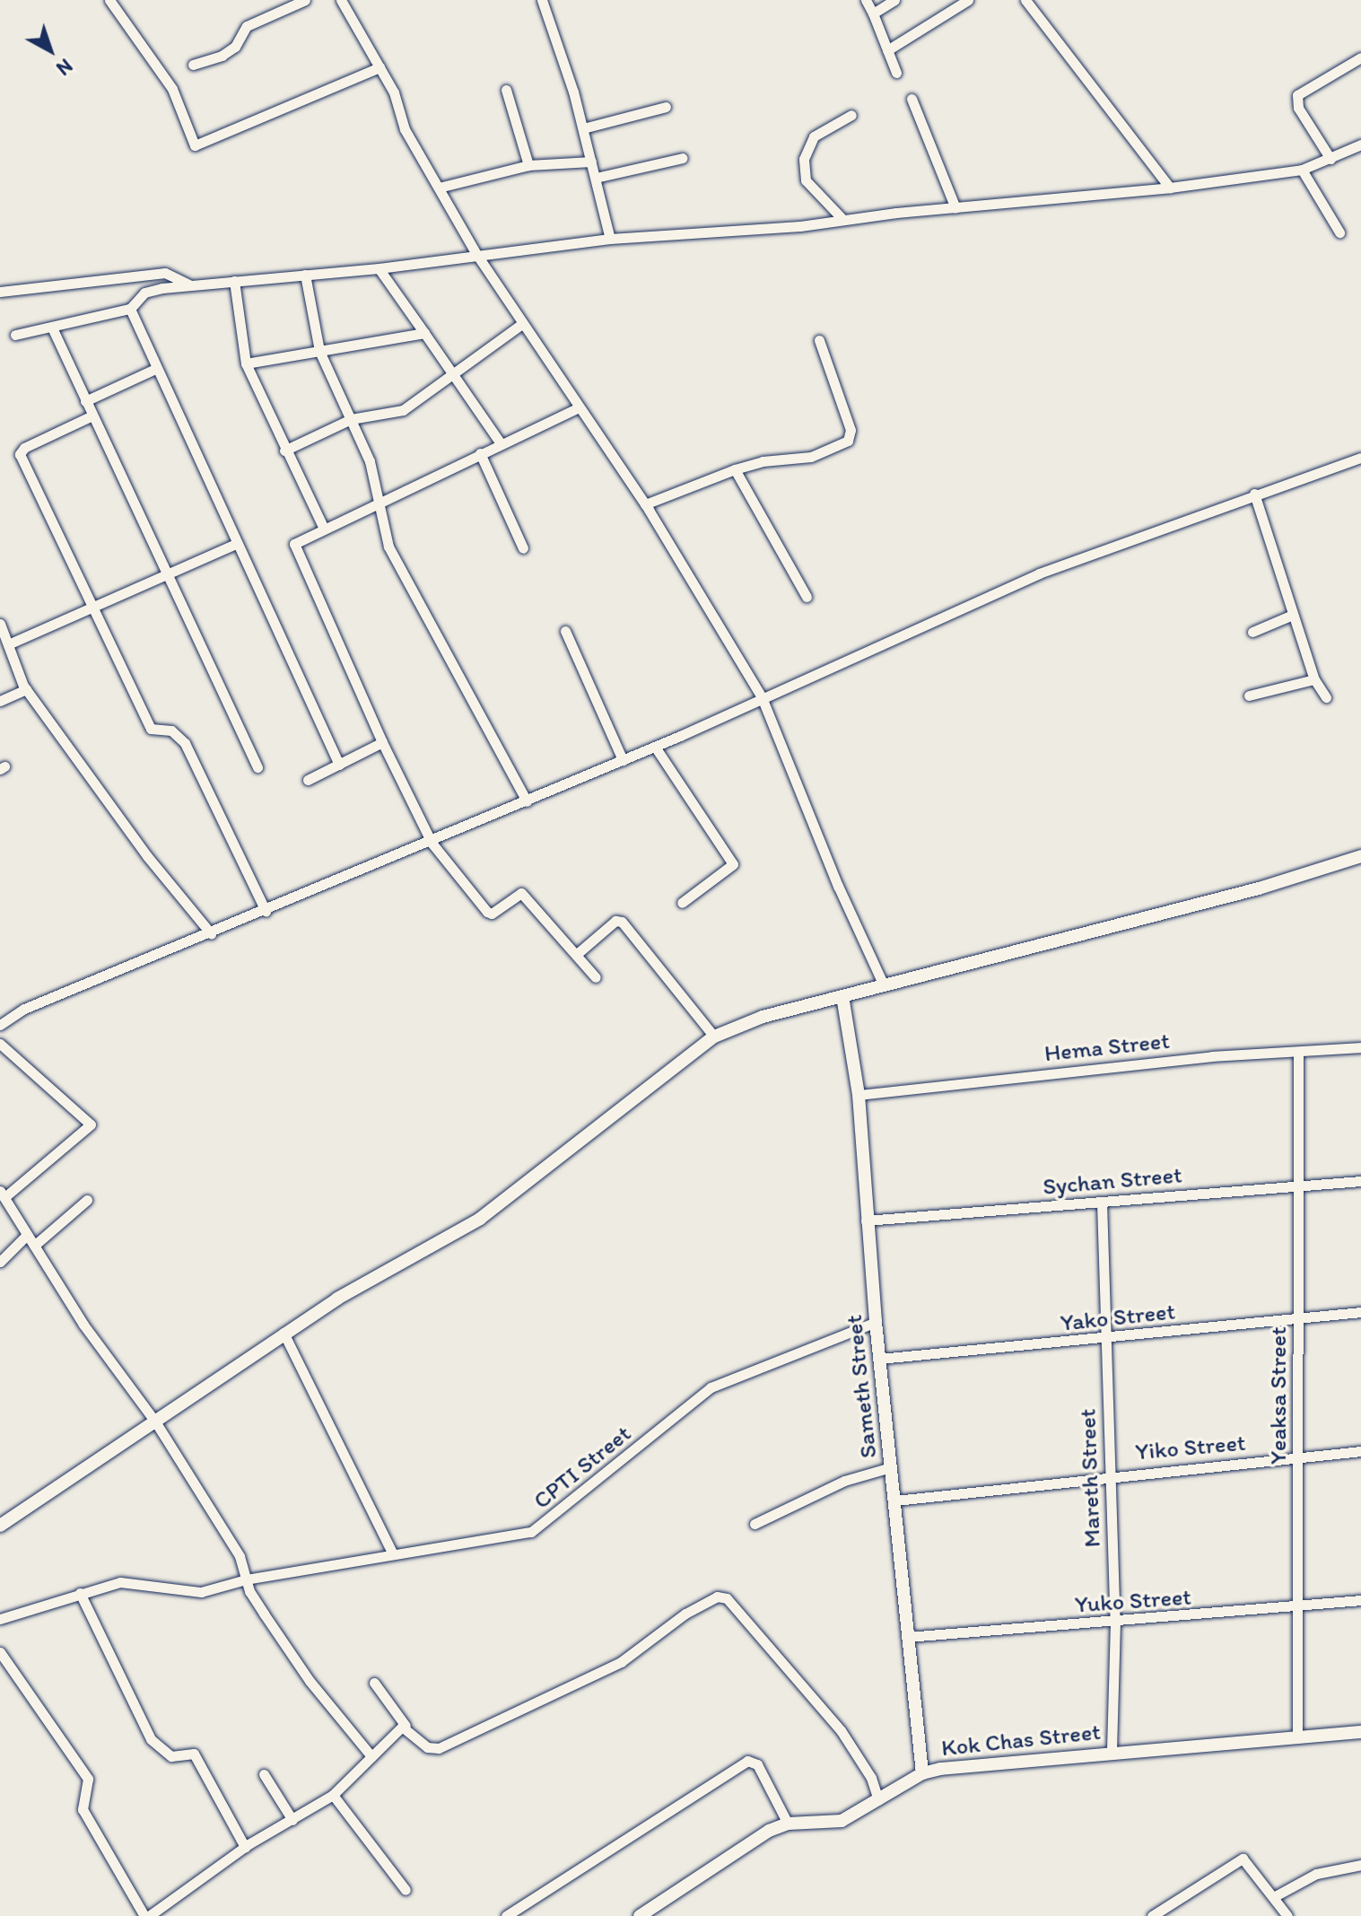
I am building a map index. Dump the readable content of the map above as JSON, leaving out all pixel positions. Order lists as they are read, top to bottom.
{
  "streets": {
    "street": [
      "Hema Street",
      "Sychan Street",
      "Yako Street",
      "Sameth Street",
      "Yeaksa Street",
      "Yiko Street",
      "CPTI Street",
      "Mareth Street",
      "Yuko Street",
      "Kok Chas Street"
    ]
  },
  "crossings": [
    ["Hema Street", "Sameth Street"],
    ["Hema Street", "Yeaksa Street"],
    ["Sychan Street", "Sameth Street"],
    ["Sychan Street", "Yeaksa Street"],
    ["Sychan Street", "Mareth Street"],
    ["Yako Street", "Sameth Street"],
    ["Yako Street", "Yeaksa Street"],
    ["Yako Street", "Mareth Street"],
    ["Sameth Street", "Yiko Street"],
    ["Sameth Street", "CPTI Street"],
    ["Sameth Street", "Yuko Street"],
    ["Sameth Street", "Kok Chas Street"],
    ["Yeaksa Street", "Yiko Street"],
    ["Yeaksa Street", "Yuko Street"],
    ["Yeaksa Street", "Kok Chas Street"],
    ["Yiko Street", "Mareth Street"],
    ["Mareth Street", "Yuko Street"],
    ["Mareth Street", "Kok Chas Street"]
  ],
  "north": "bottom right"
}
